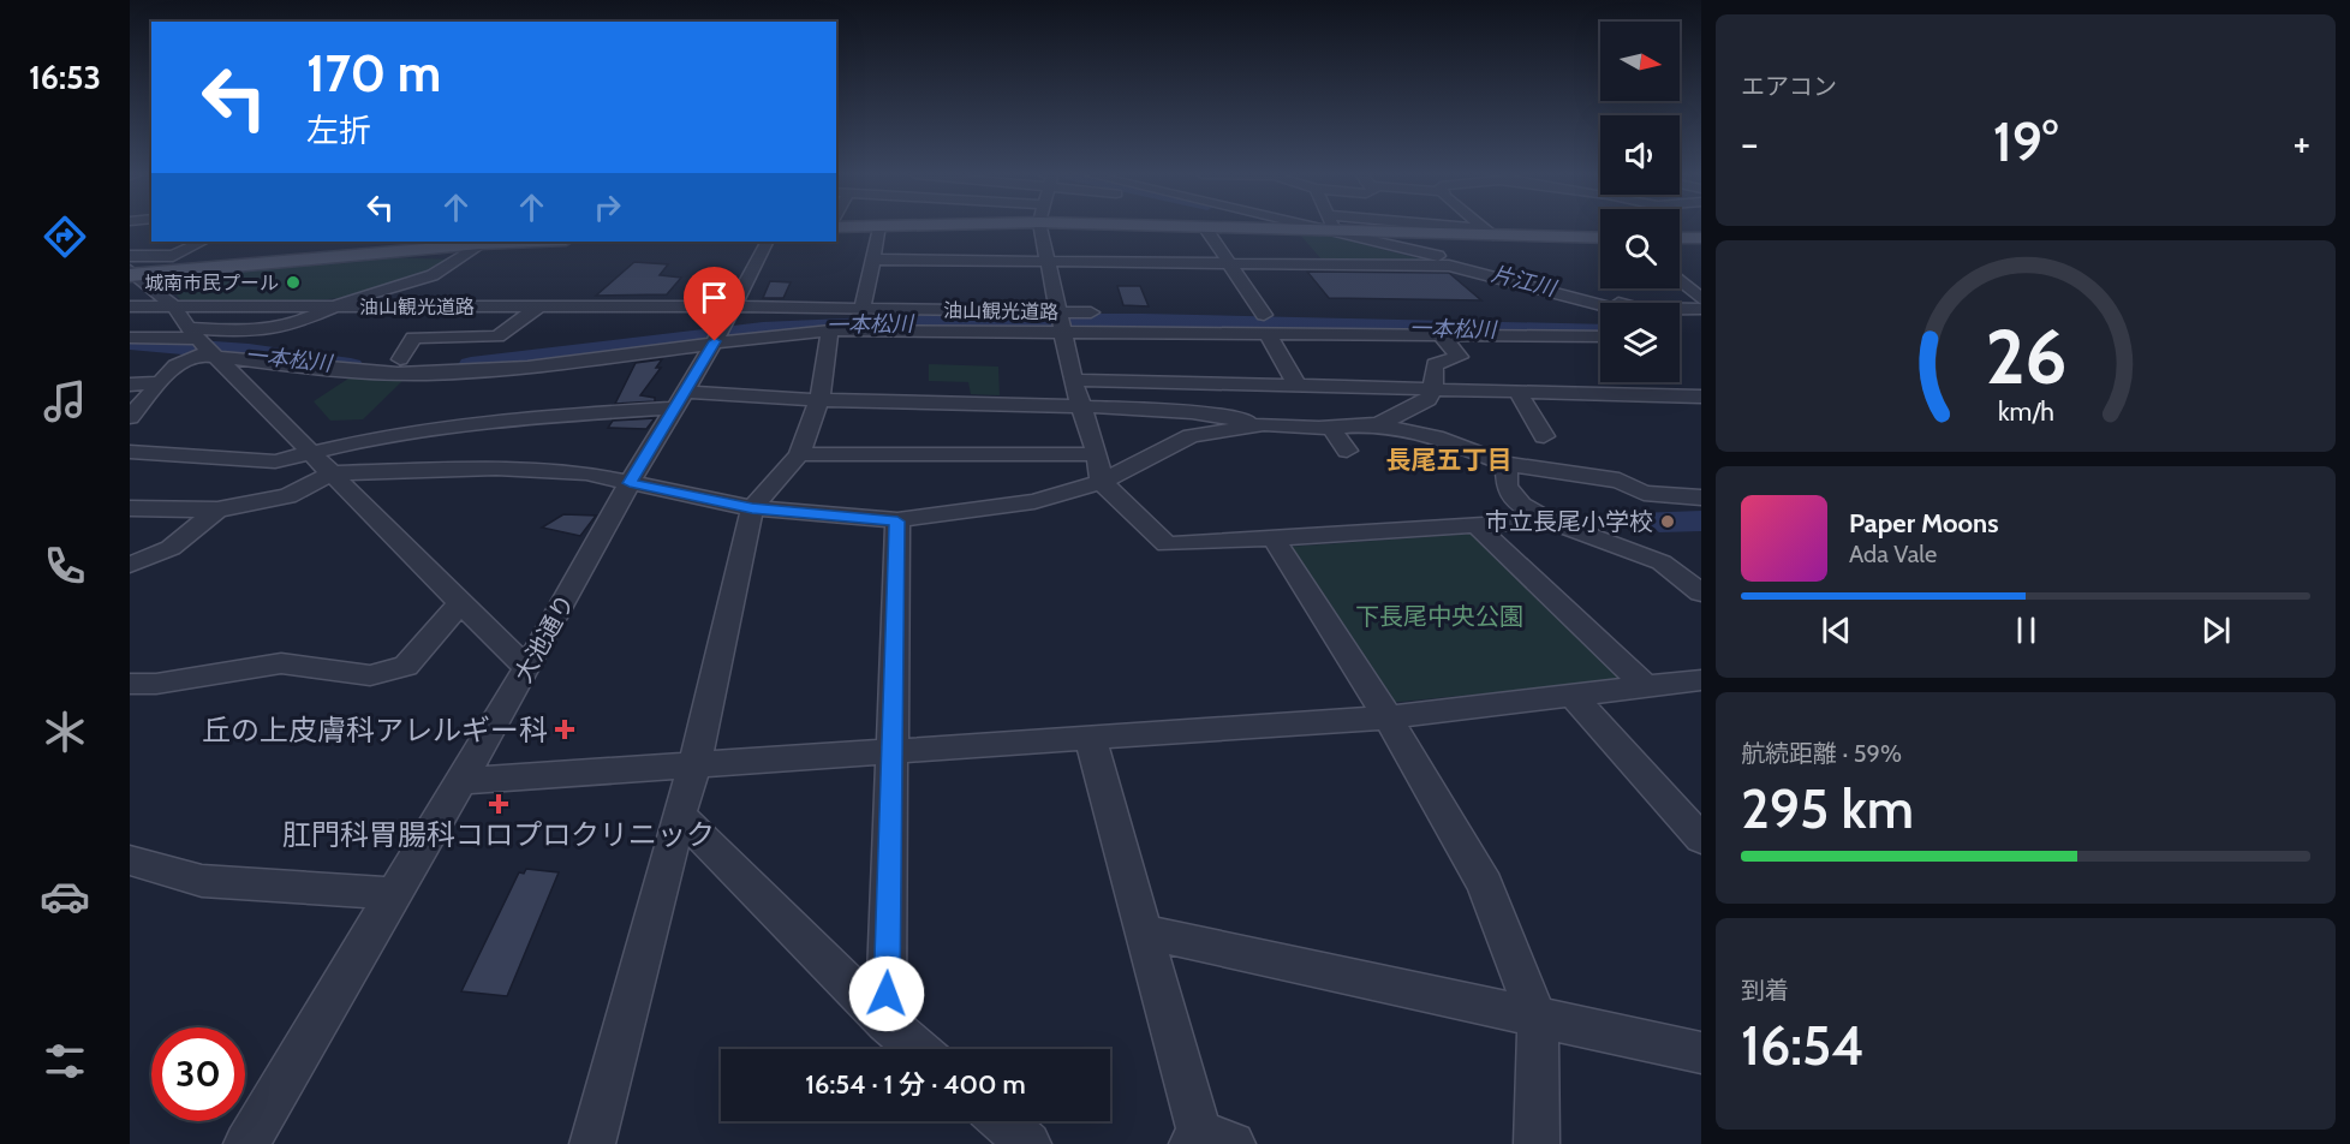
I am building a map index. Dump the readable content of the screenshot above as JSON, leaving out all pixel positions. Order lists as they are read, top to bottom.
{
  "streets": {
    "street": ["油山観光道路", "大池通り"]
  },
  "crossings": [
    ["油山観光道路", "大池通り"]
  ],
  "districts": ["長尾五丁目"],
  "water": ["片江川", "一本松川"],
  "parks": ["下長尾中央公園"],
  "places": {
    "other": ["城南市民プール", "市立長尾小学校"],
    "health": ["丘の上皮膚科アレルギー科", "肛門科胃腸科コロプロクリニック"]
  },
  "north": "right",
  "page": {
    "tabs": "16:53",
    "tile": [
      "エアコン",
      ["航続距離 · 59%", "295 km"],
      ["到着", "16:54"]
    ],
    "turn": ["170 m", "左折"],
    "heat": ["−", "19°", "+"],
    "song": ["Paper Moons", "Ada Vale"],
    "limit": "30",
    "trip": "16:54 · 1 分 · 400 m",
    "gauge": ["26", "km/h"]
  }
}
